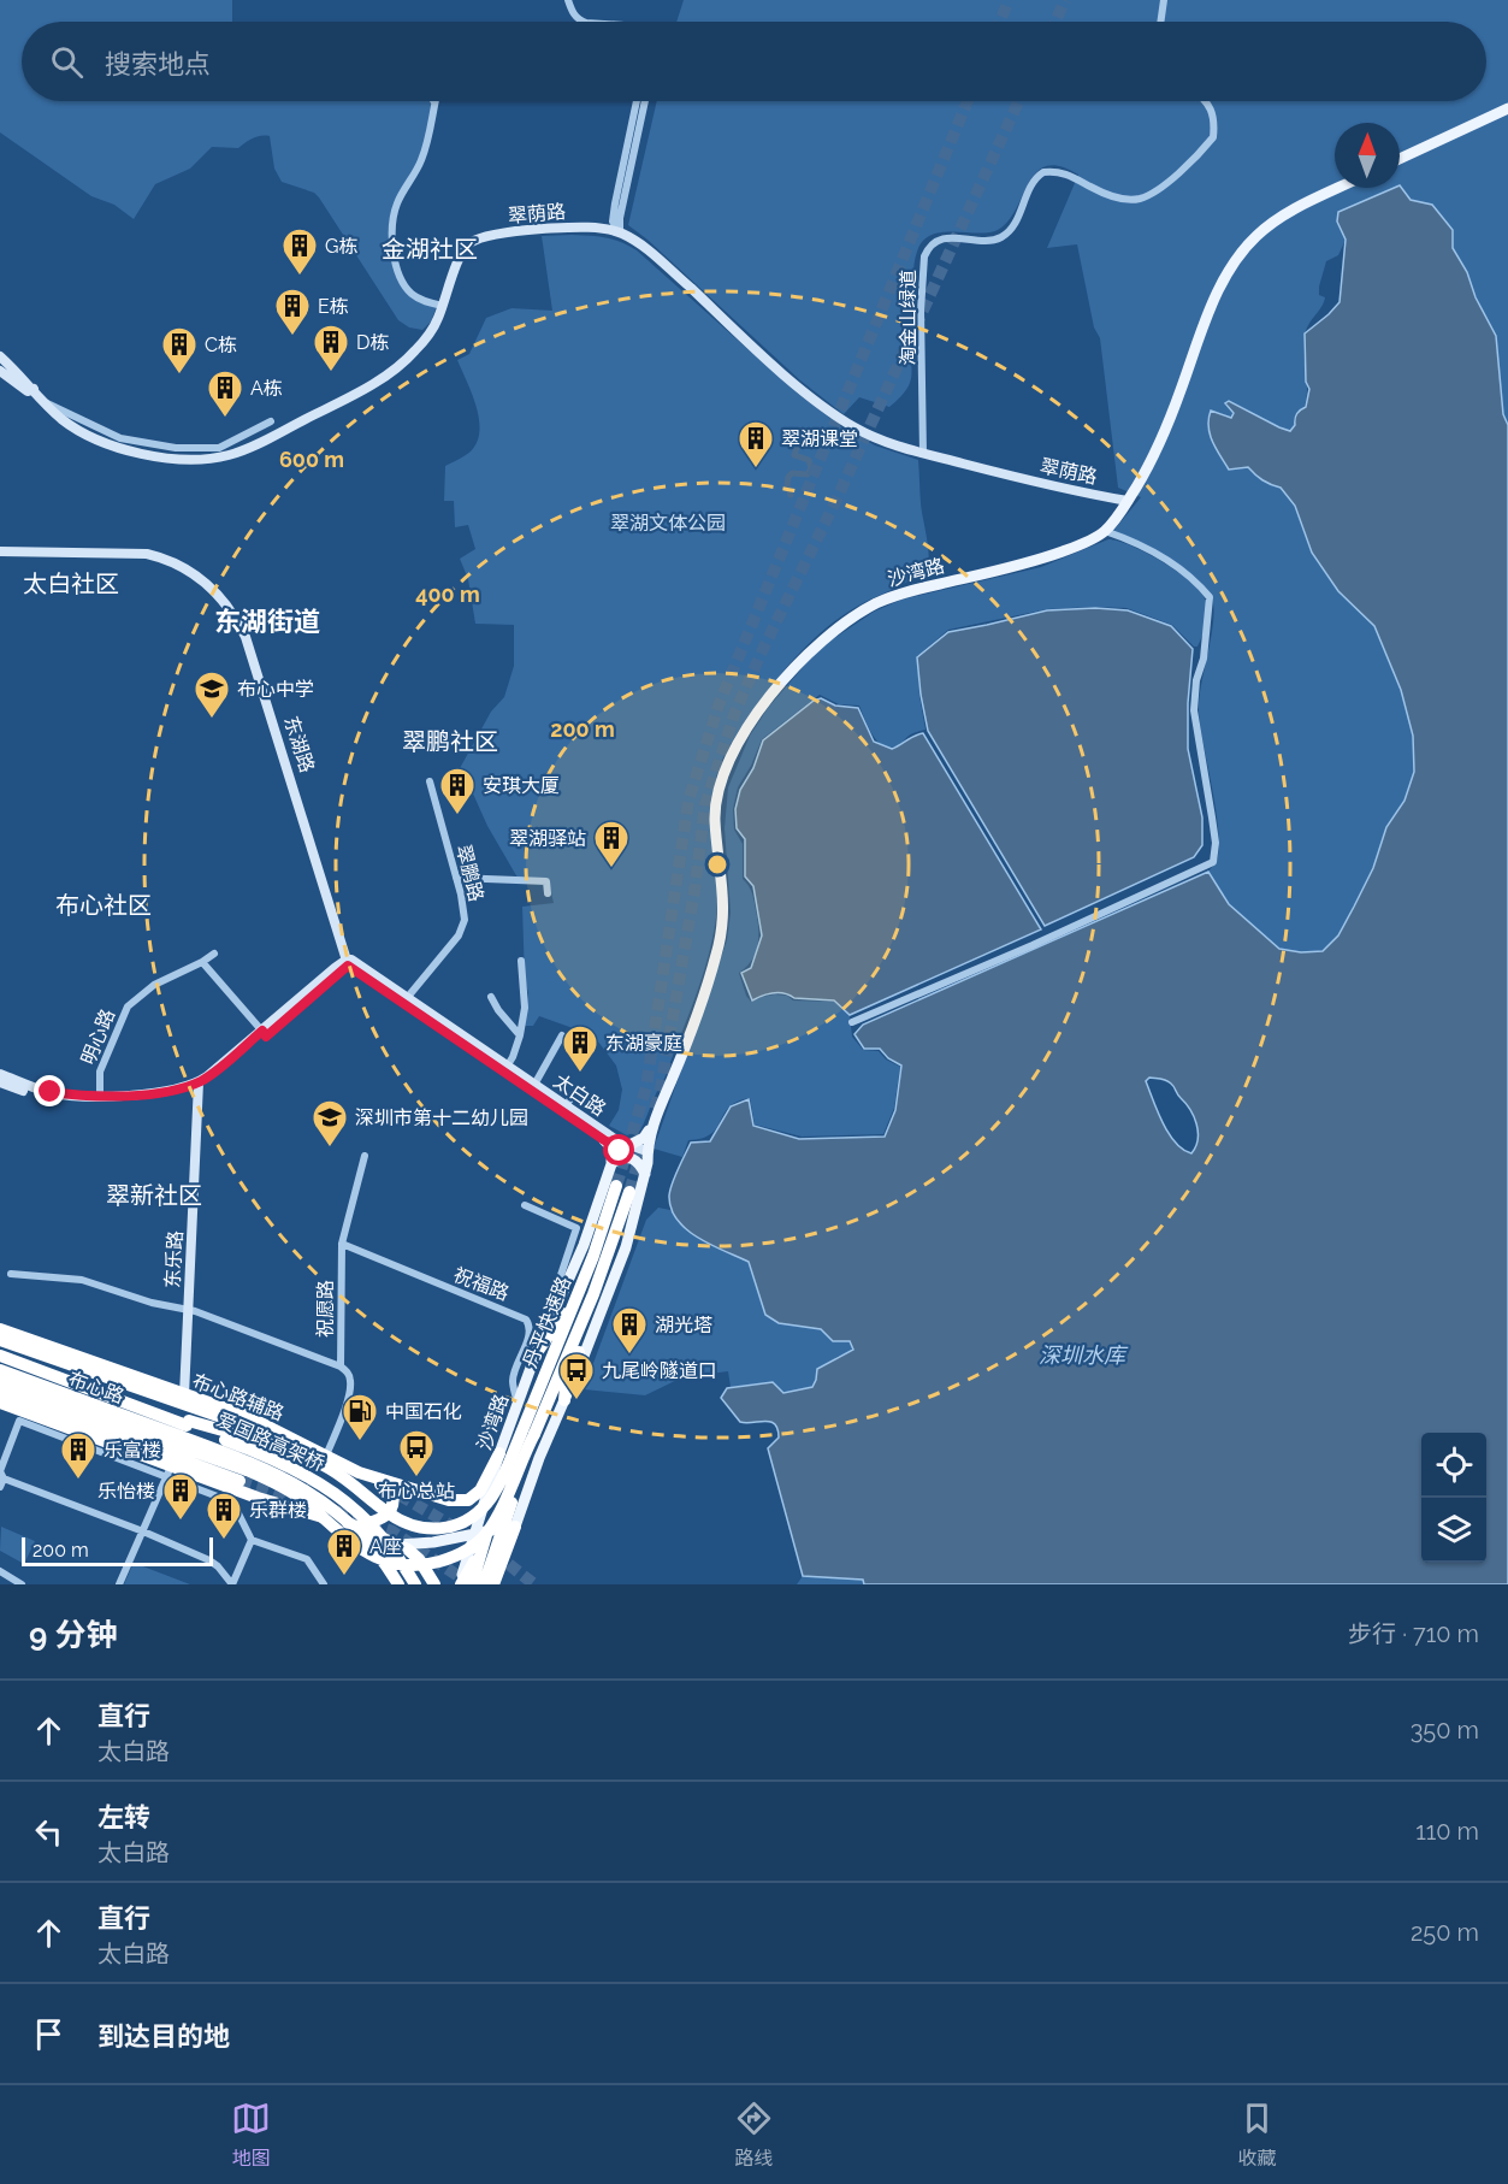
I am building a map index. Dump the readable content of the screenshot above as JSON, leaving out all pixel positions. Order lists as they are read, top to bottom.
{
  "streets": {
    "highway": [
      "丹平快速路",
      "布心路",
      "布心路辅路",
      "爱国路高架桥"
    ],
    "main road": ["沙湾路"],
    "street": [
      "翠荫路",
      "淘金山绿道",
      "东湖路",
      "翠鹏路",
      "明心路",
      "太白路",
      "东乐路",
      "祝福路",
      "祝愿路"
    ]
  },
  "crossings": [
    ["翠荫路", "淘金山绿道"],
    ["翠荫路", "沙湾路"],
    ["沙湾路", "太白路"],
    ["沙湾路", "祝福路"],
    ["沙湾路", "布心路辅路"],
    ["东湖路", "太白路"],
    ["翠鹏路", "太白路"],
    ["东乐路", "布心路辅路"],
    ["祝福路", "祝愿路"],
    ["祝愿路", "布心路辅路"],
    ["布心路", "爱国路高架桥"]
  ],
  "districts": [
    "金湖社区",
    "太白社区",
    "东湖街道",
    "翠鹏社区",
    "布心社区",
    "翠新社区"
  ],
  "water": ["深圳水库"],
  "parks": ["翠湖文体公园"],
  "places": {
    "building": [
      "G栋",
      "E栋",
      "D栋",
      "C栋",
      "A栋",
      "翠湖课堂",
      "安琪大厦",
      "翠湖驿站",
      "东湖豪庭",
      "湖光塔",
      "乐富楼",
      "乐怡楼",
      "乐群楼",
      "A座"
    ],
    "school or university": ["布心中学", "深圳市第十二幼儿园"],
    "bus stop": ["九尾岭隧道口", "布心总站"],
    "fuel station": ["中国石化"]
  },
  "scale_bar": "200 m",
  "north": "top",
  "page": {
    "search": "搜索地点",
    "scale": "200 m",
    "heading": ["9 分钟", "步行 · 710 m"],
    "list": [
      ["直行", "太白路", "350 m"],
      ["左转", "太白路", "110 m"],
      ["直行", "太白路", "250 m"],
      "到达目的地"
    ],
    "nav": ["地图", "路线", "收藏"]
  },
  "rings": ["600 m", "400 m", "200 m"]
}
